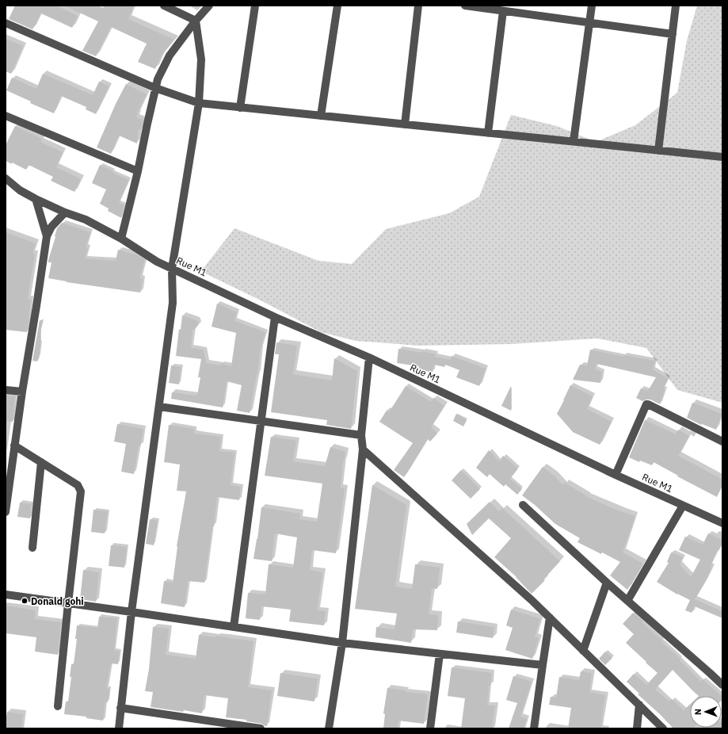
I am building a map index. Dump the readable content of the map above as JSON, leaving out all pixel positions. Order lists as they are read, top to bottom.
{
  "streets": {
    "street": ["Rue M1"]
  },
  "places": ["Donald gohi"],
  "north": "left"
}
